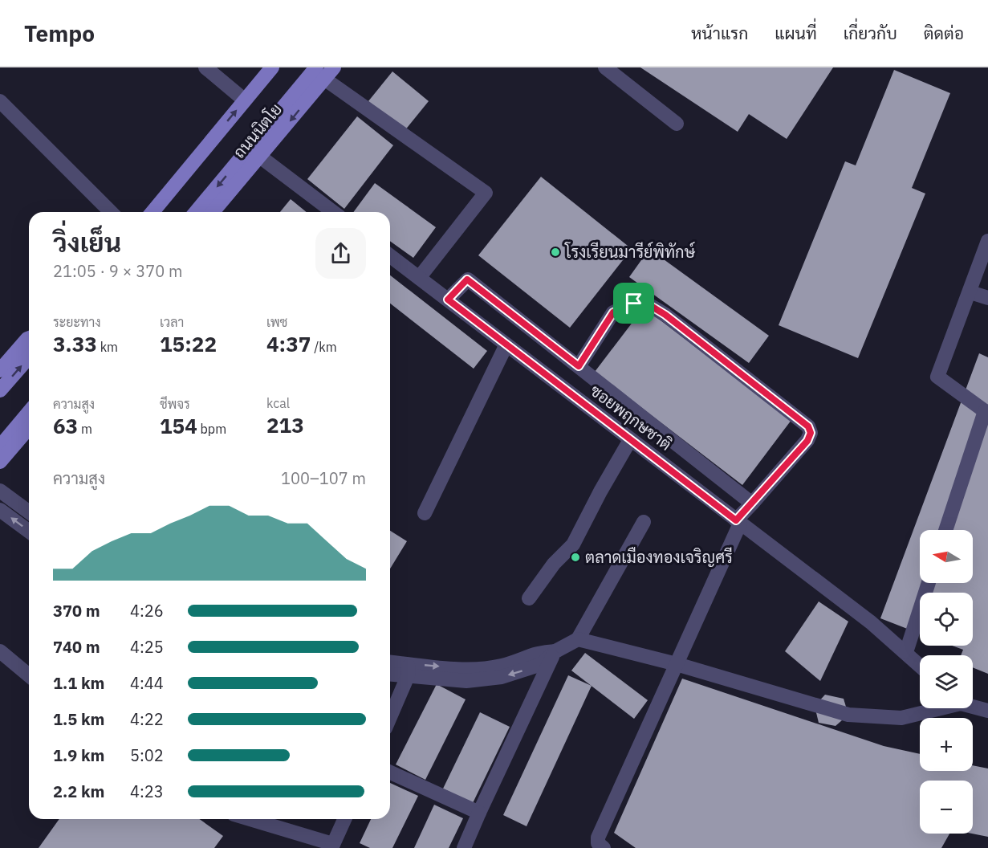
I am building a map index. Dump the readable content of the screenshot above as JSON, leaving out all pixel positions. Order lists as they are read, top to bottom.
{
  "streets": {
    "main road": ["ถนนนิตโย"],
    "street": ["ซอยพฤกษชาติ"]
  },
  "places": ["โรงเรียนมารีย์พิทักษ์", "ตลาดเมืองทองเจริญศรี"],
  "north": "left",
  "page": {
    "header": "Tempo",
    "nav": [
      "หน้าแรก",
      "แผนที่",
      "เกี่ยวกับ",
      "ติดต่อ"
    ],
    "heading": ["วิ่งเย็น", "21:05 · 9 × 370 m"],
    "stats": [
      ["ระยะทาง", "3.33 km"],
      ["เวลา", "15:22"],
      ["เพซ", "4:37 /km"],
      ["ความสูง", "63 m"],
      ["ชีพจร", "154 bpm"],
      ["kcal", "213"]
    ],
    "chart": ["ความสูง", "100–107 m"],
    "map_buttons": ["+", "−"],
    "list": [
      {
        "name": "370 m",
        "note": "4:26"
      },
      {
        "name": "740 m",
        "note": "4:25"
      },
      {
        "name": "1.1 km",
        "note": "4:44"
      },
      {
        "name": "1.5 km",
        "note": "4:22"
      },
      {
        "name": "1.9 km",
        "note": "5:02"
      },
      {
        "name": "2.2 km",
        "note": "4:23"
      }
    ]
  }
}
